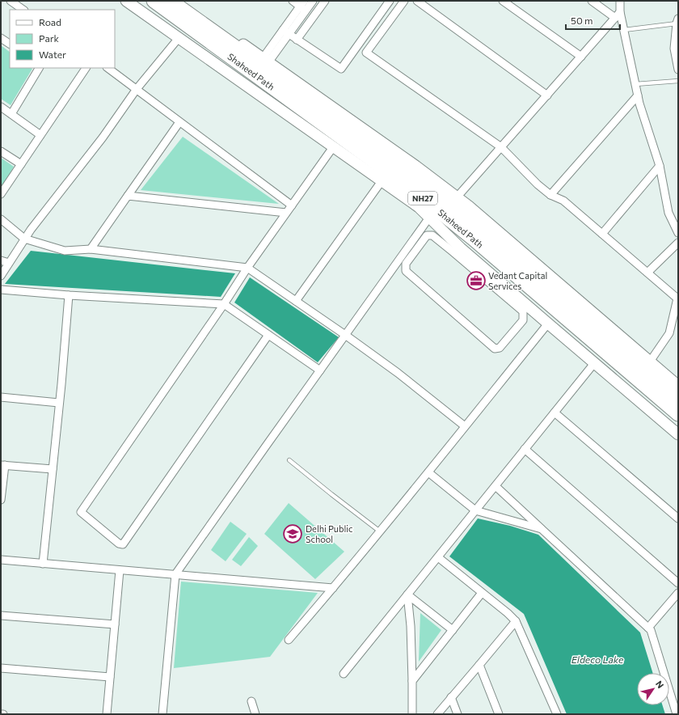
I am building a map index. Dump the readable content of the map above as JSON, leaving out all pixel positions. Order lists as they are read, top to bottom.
{
  "streets": {
    "highway": ["Shaheed Path", "NH27"]
  },
  "water": ["Eldeco Lake"],
  "places": {
    "office": ["Vedant Capital Services"],
    "school or university": ["Delhi Public School"]
  },
  "legend": ["Road", "Park", "Water"],
  "scale_bar": "50 m",
  "north": "top right"
}
